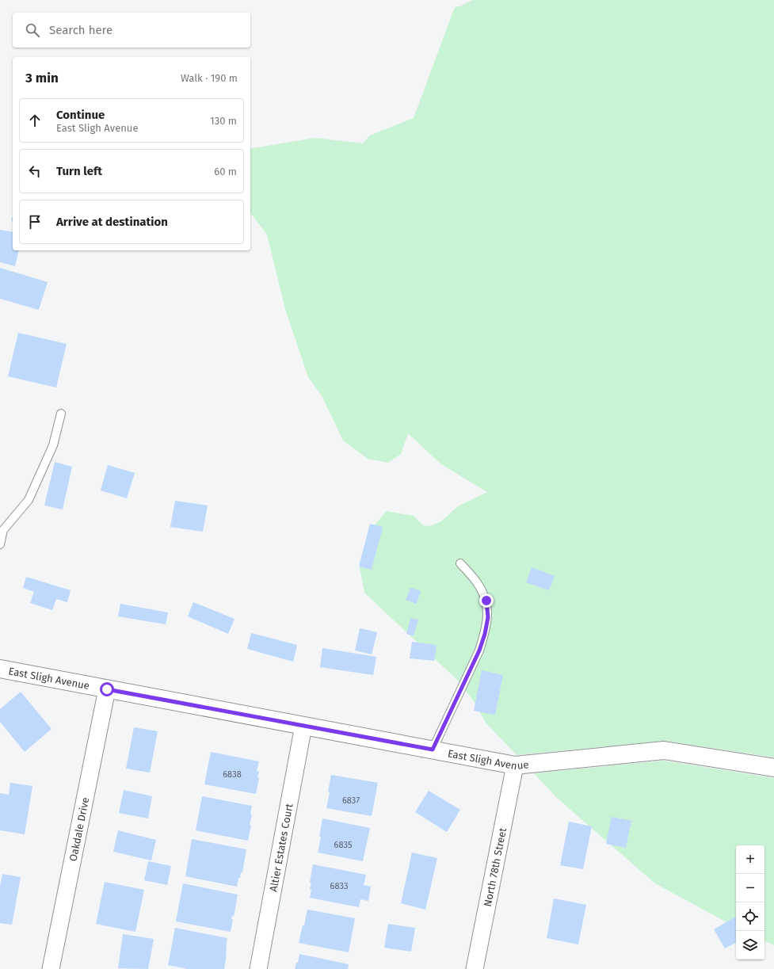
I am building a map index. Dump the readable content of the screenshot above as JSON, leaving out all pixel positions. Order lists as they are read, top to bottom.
{
  "streets": {
    "street": [
      "East Sligh Avenue",
      "Oakdale Drive",
      "Altier Estates Court",
      "North 78th Street"
    ]
  },
  "crossings": [
    ["East Sligh Avenue", "Oakdale Drive"],
    ["East Sligh Avenue", "Altier Estates Court"],
    ["East Sligh Avenue", "North 78th Street"]
  ],
  "house_numbers": [
    "6838",
    "6837",
    "6835",
    "6833"
  ],
  "page": {
    "search": "Search here",
    "heading": ["3 min", "Walk · 190 m"],
    "list": [
      ["Continue", "East Sligh Avenue", "130 m"],
      ["Turn left", "60 m"],
      "Arrive at destination"
    ],
    "map_buttons": ["+", "−"]
  }
}
